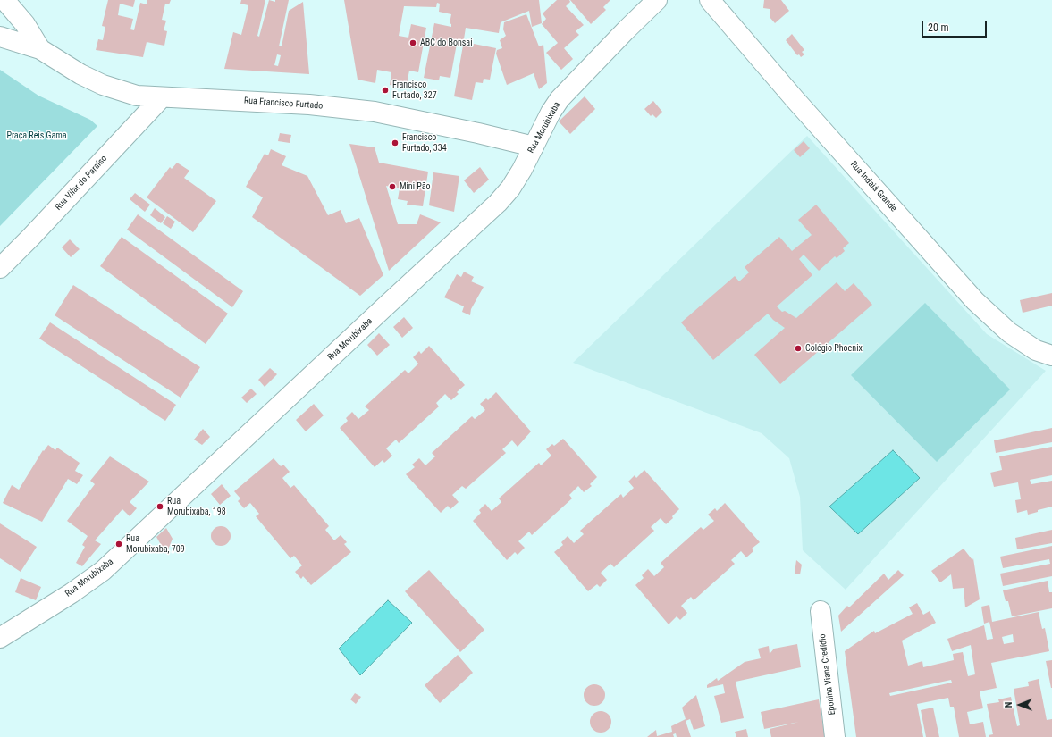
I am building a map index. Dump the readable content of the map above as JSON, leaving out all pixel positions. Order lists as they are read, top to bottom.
{
  "streets": {
    "street": [
      "Rua Francisco Furtado",
      "Rua Morubixaba",
      "Rua Vilar do Paraíso",
      "Rua Indaiá Grande",
      "Eponina Viana Credídio"
    ]
  },
  "crossings": [
    ["Rua Francisco Furtado", "Rua Morubixaba"],
    ["Rua Francisco Furtado", "Rua Vilar do Paraíso"]
  ],
  "parks": ["Praça Reis Gama"],
  "places": [
    "ABC do Bonsai",
    "Francisco Furtado, 327",
    "Francisco Furtado, 334",
    "Mini Pão",
    "Colégio Phoenix",
    "Rua Morubixaba, 198",
    "Rua Morubixaba, 709"
  ],
  "scale_bar": "20 m",
  "north": "left"
}
